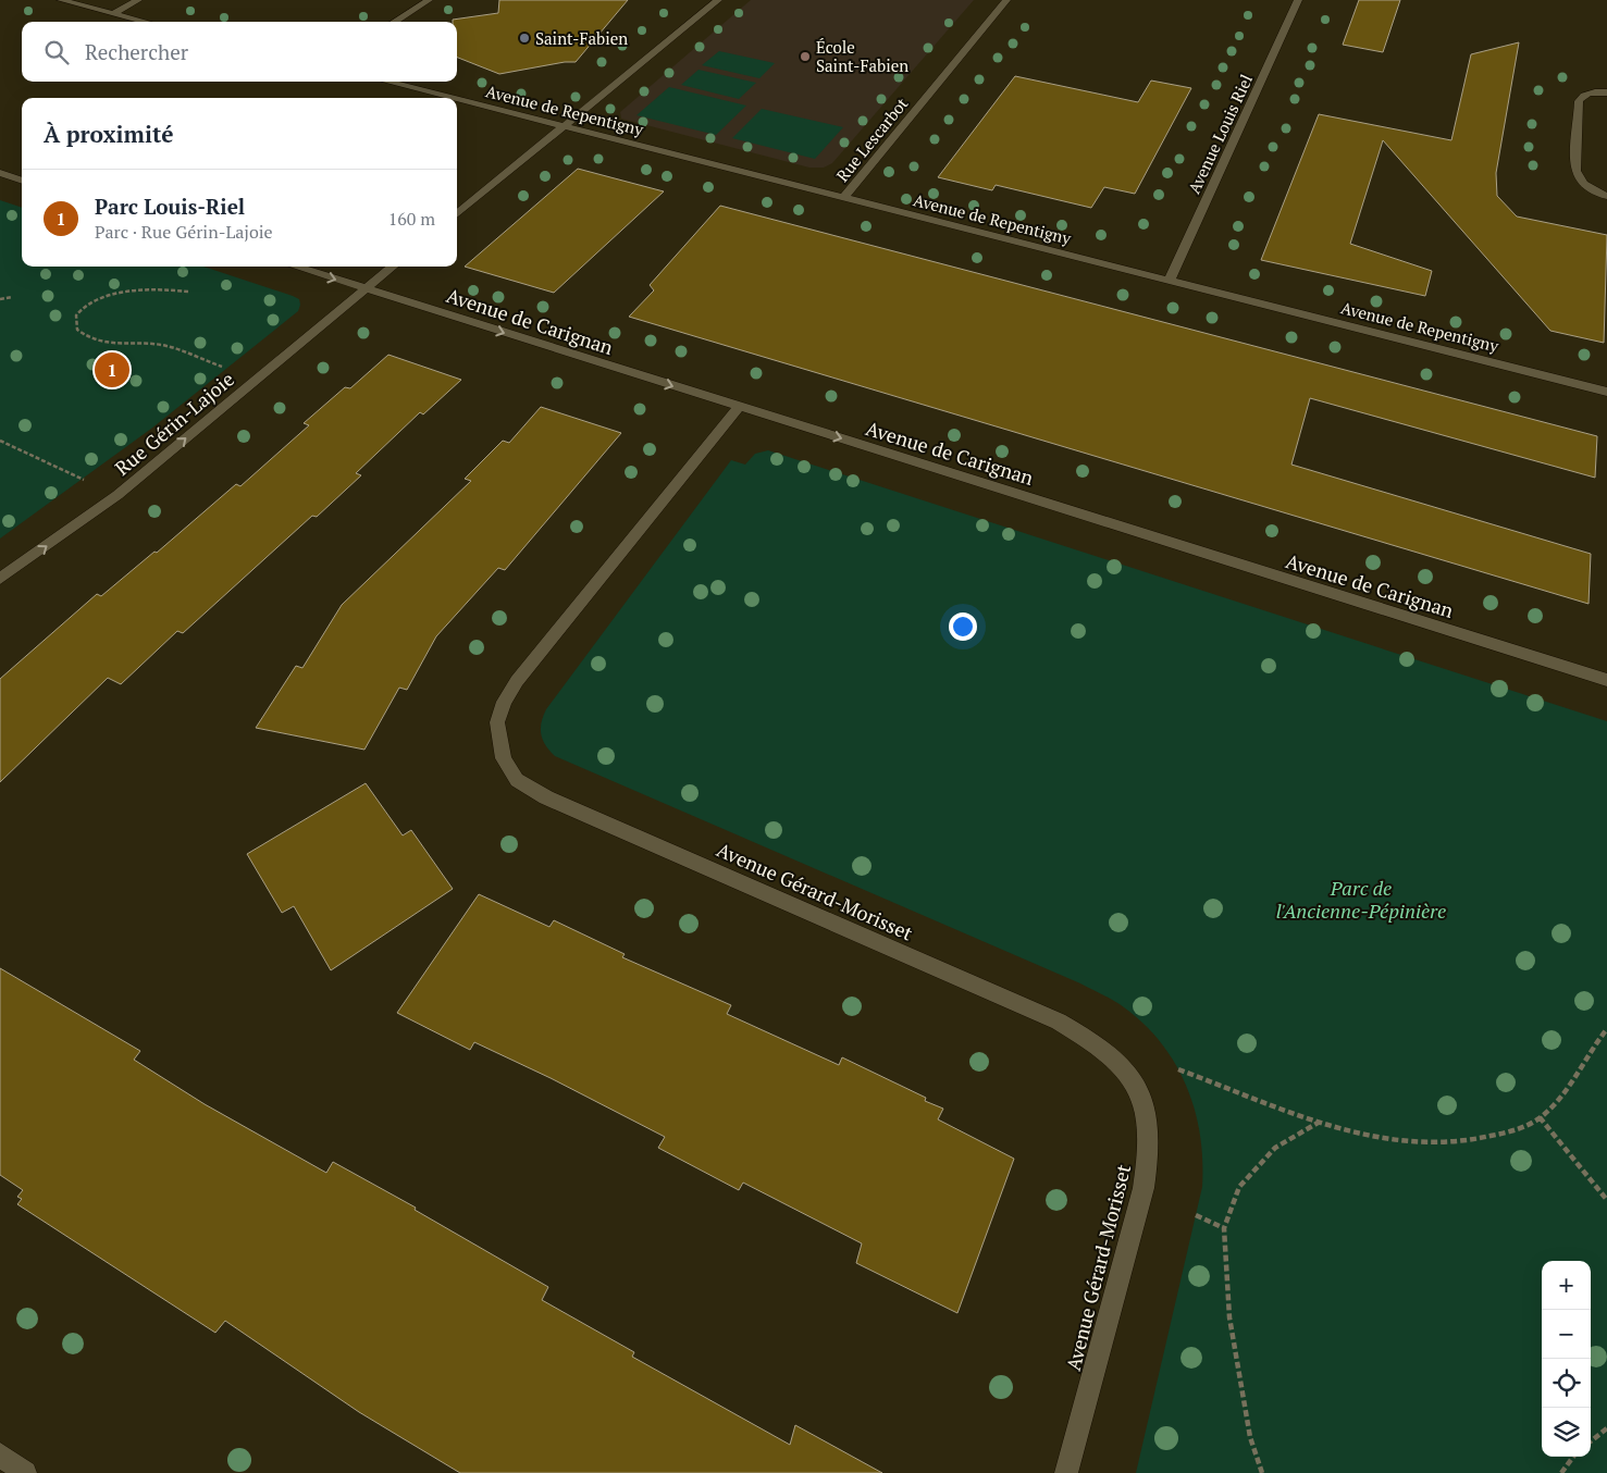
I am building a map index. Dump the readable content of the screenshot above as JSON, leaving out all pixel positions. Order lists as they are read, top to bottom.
{
  "streets": {
    "street": [
      "Avenue de Repentigny",
      "Avenue Louis Riel",
      "Rue Lescarbot",
      "Avenue de Carignan",
      "Rue Gérin-Lajoie",
      "Avenue Gérard-Morisset"
    ]
  },
  "crossings": [
    ["Avenue de Repentigny", "Avenue Louis Riel"],
    ["Avenue de Repentigny", "Rue Lescarbot"],
    ["Avenue de Carignan", "Rue Gérin-Lajoie"],
    ["Avenue de Carignan", "Avenue Gérard-Morisset"]
  ],
  "one_way": ["Avenue de Carignan", "Rue Gérin-Lajoie"],
  "parks": ["Parc de l'Ancienne-Pépinière"],
  "places": ["Saint-Fabien", "École Saint-Fabien"],
  "page": {
    "search": "Rechercher",
    "heading": "À proximité",
    "list": [
      {
        "mark": "1",
        "name": "Parc Louis-Riel",
        "note": "Parc · Rue Gérin-Lajoie",
        "value": "160 m"
      }
    ],
    "pins": "1",
    "map_buttons": ["+", "−"]
  }
}
